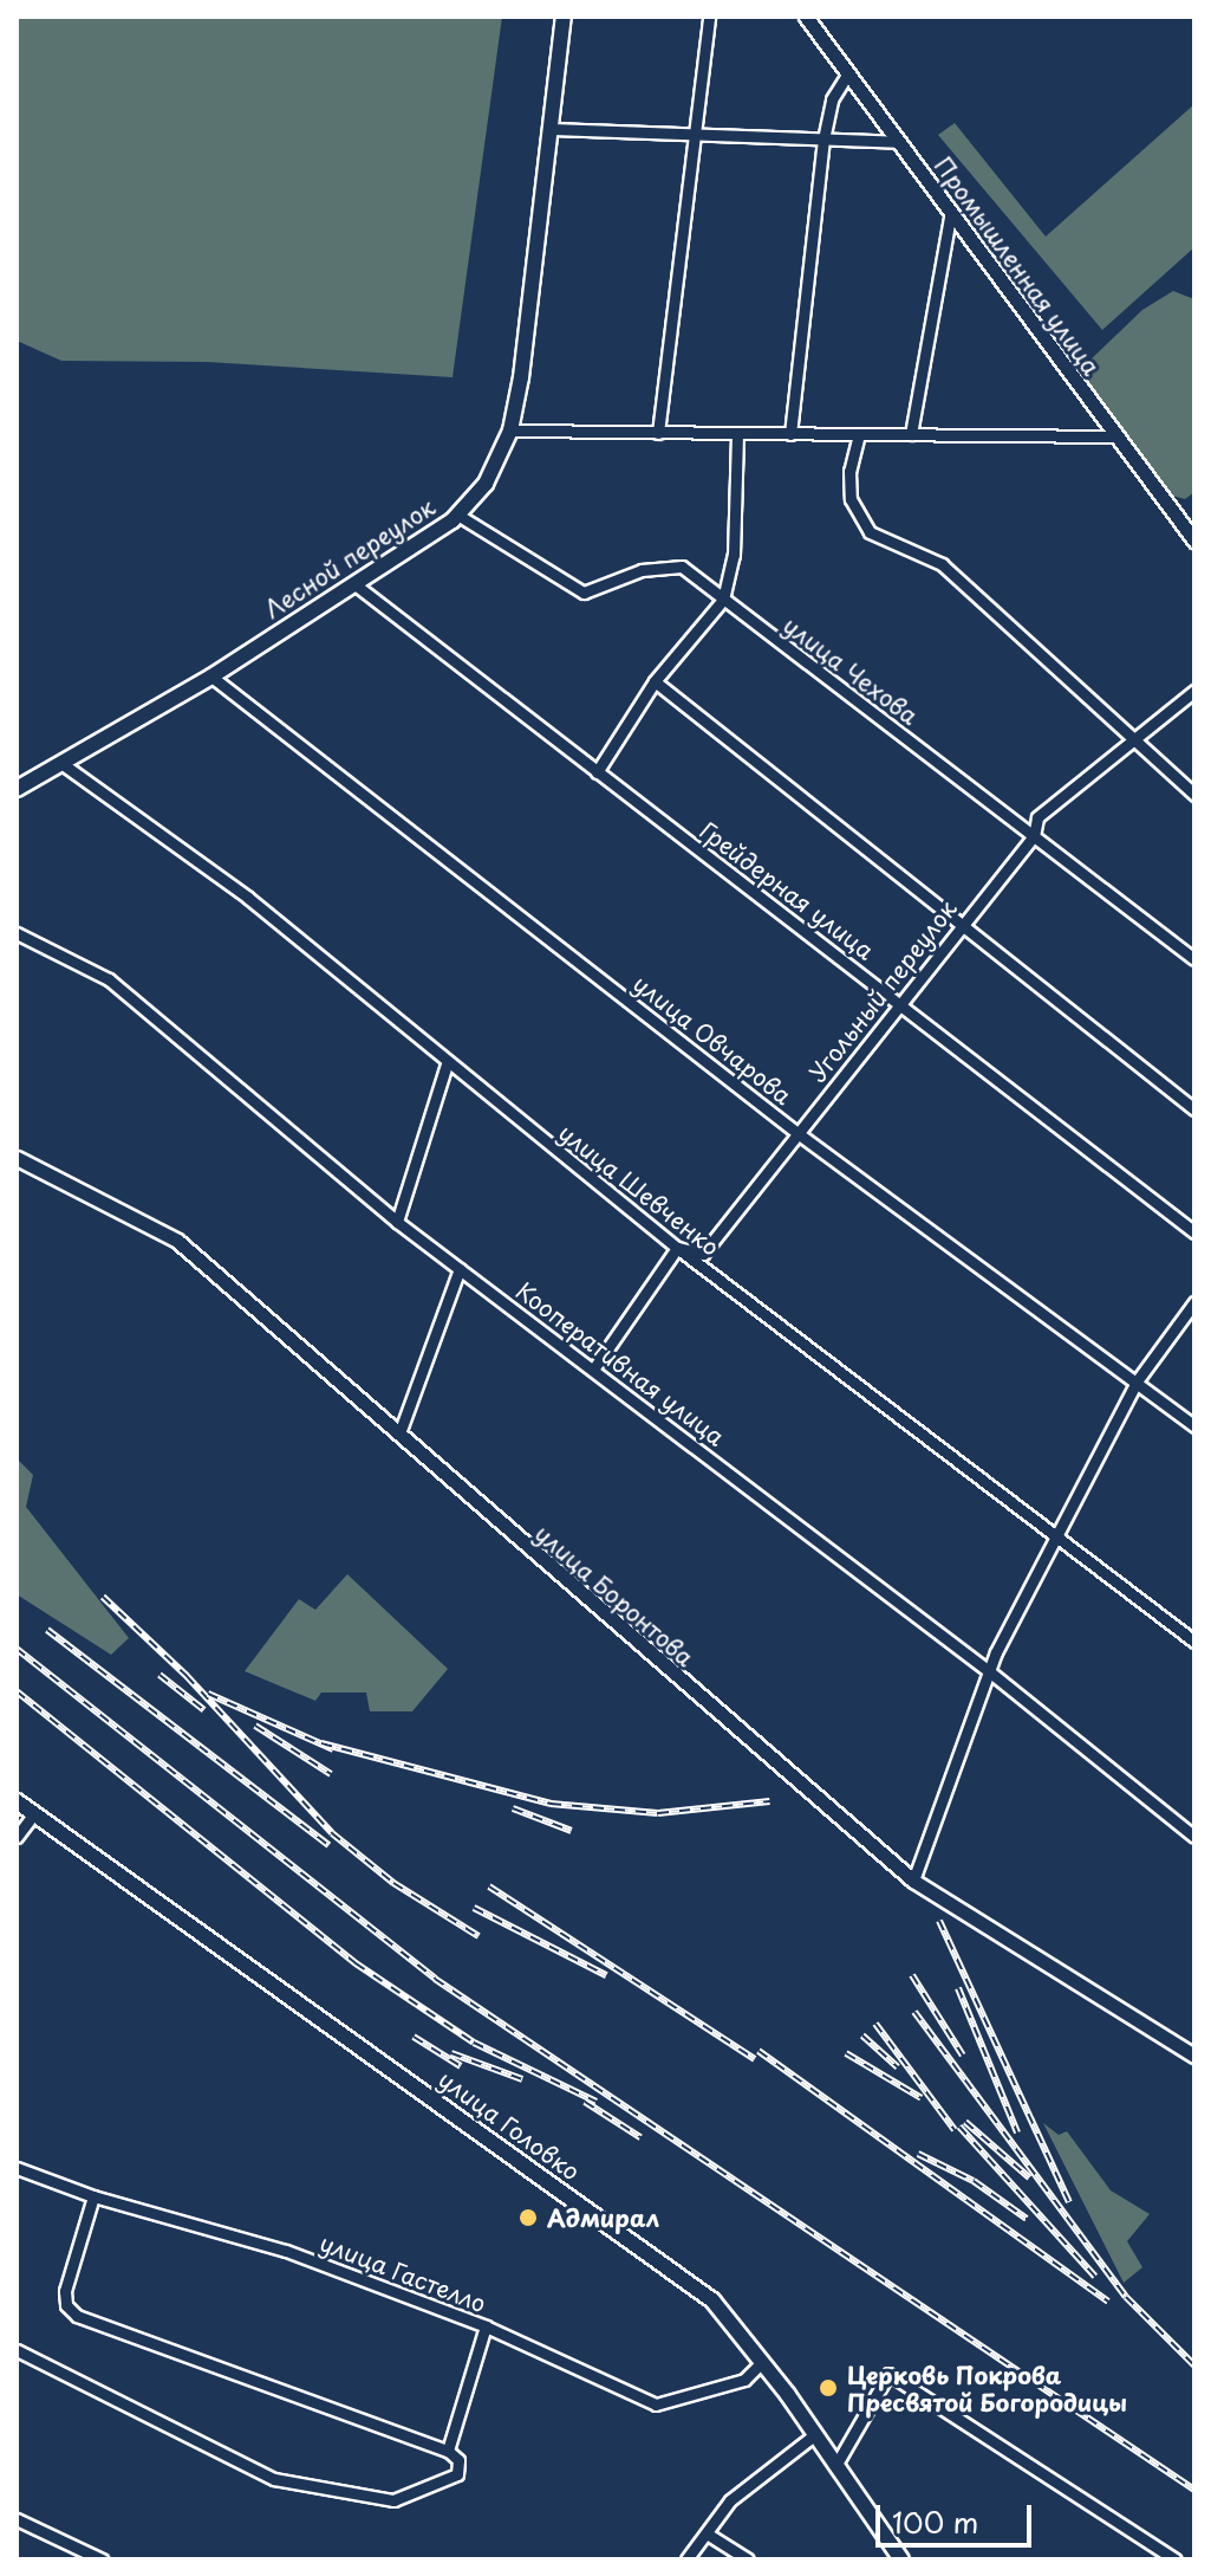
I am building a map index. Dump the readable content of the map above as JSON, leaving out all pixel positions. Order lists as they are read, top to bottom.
{
  "streets": {
    "main road": ["Лесной переулок", "улица Головко"],
    "street": [
      "Промышленная улица",
      "улица Чехова",
      "Грейдерная улица",
      "Угольный переулок",
      "улица Овчарова",
      "улица Шевченко",
      "Кооперативная улица",
      "улица Боронтова",
      "улица Гастелло"
    ]
  },
  "crossings": [
    ["Лесной переулок", "улица Чехова"],
    ["Лесной переулок", "Грейдерная улица"],
    ["Лесной переулок", "улица Овчарова"],
    ["Лесной переулок", "улица Шевченко"],
    ["улица Чехова", "Угольный переулок"],
    ["Грейдерная улица", "Угольный переулок"],
    ["Угольный переулок", "улица Овчарова"],
    ["Угольный переулок", "улица Шевченко"],
    ["улица Головко", "улица Гастелло"]
  ],
  "places": ["Адмирал", "Церковь Покрова Пресвятой Богородицы"],
  "scale_bar": "100 m"
}
